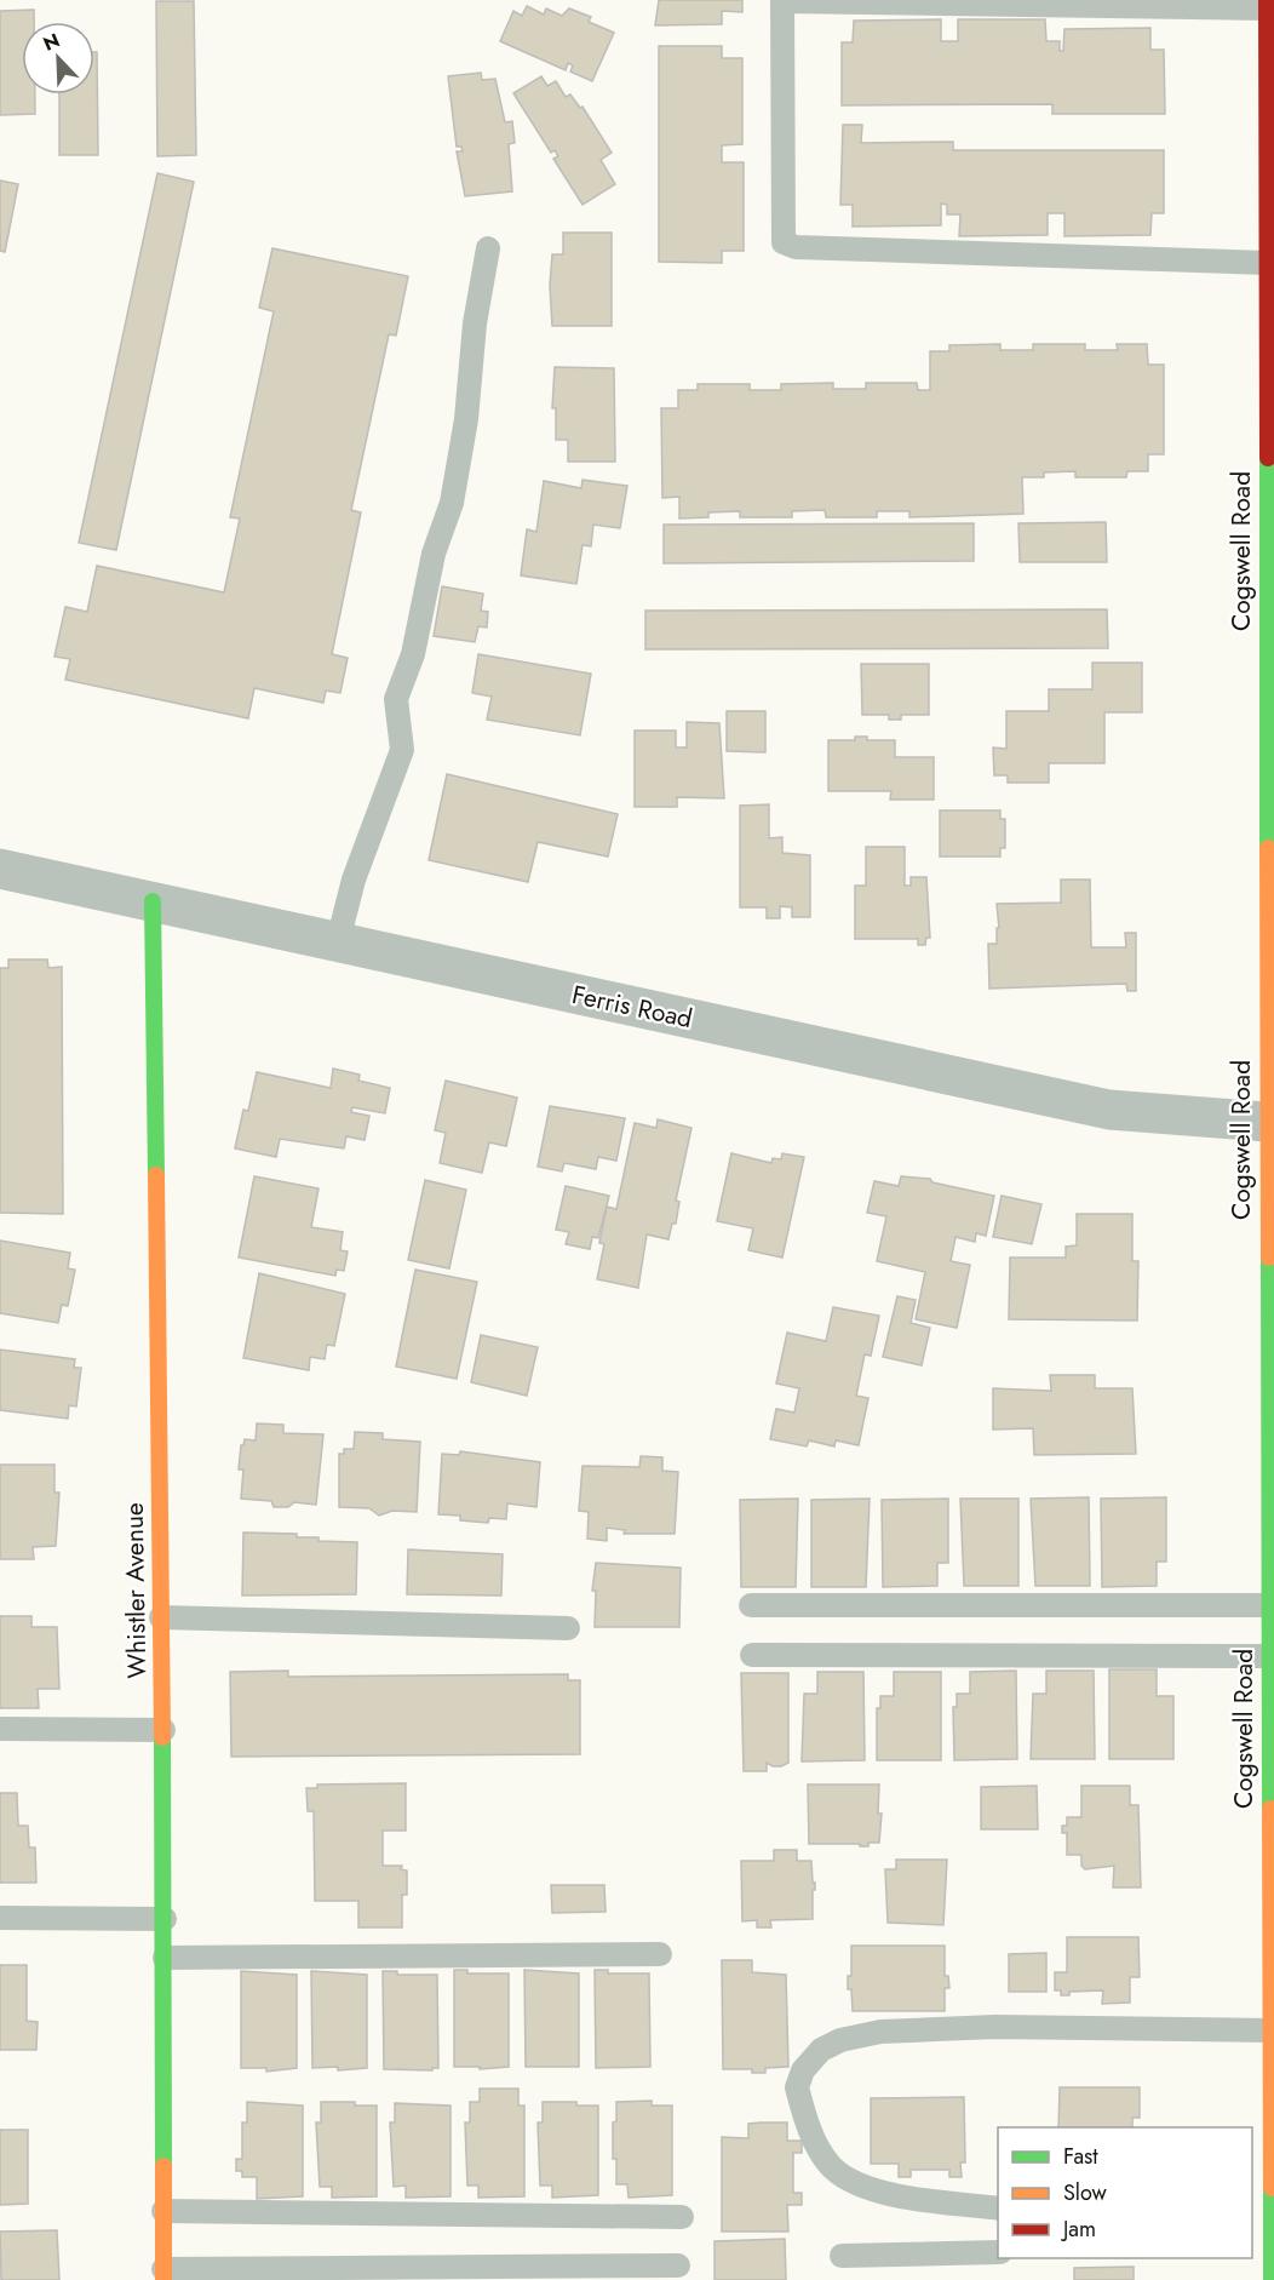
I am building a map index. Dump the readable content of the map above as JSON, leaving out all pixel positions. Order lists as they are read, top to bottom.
{
  "streets": {
    "street": ["Cogswell Road", "Ferris Road", "Whistler Avenue"]
  },
  "crossings": [
    ["Cogswell Road", "Ferris Road"],
    ["Ferris Road", "Whistler Avenue"]
  ],
  "legend": ["Fast", "Slow", "Jam"],
  "north": "top left"
}
